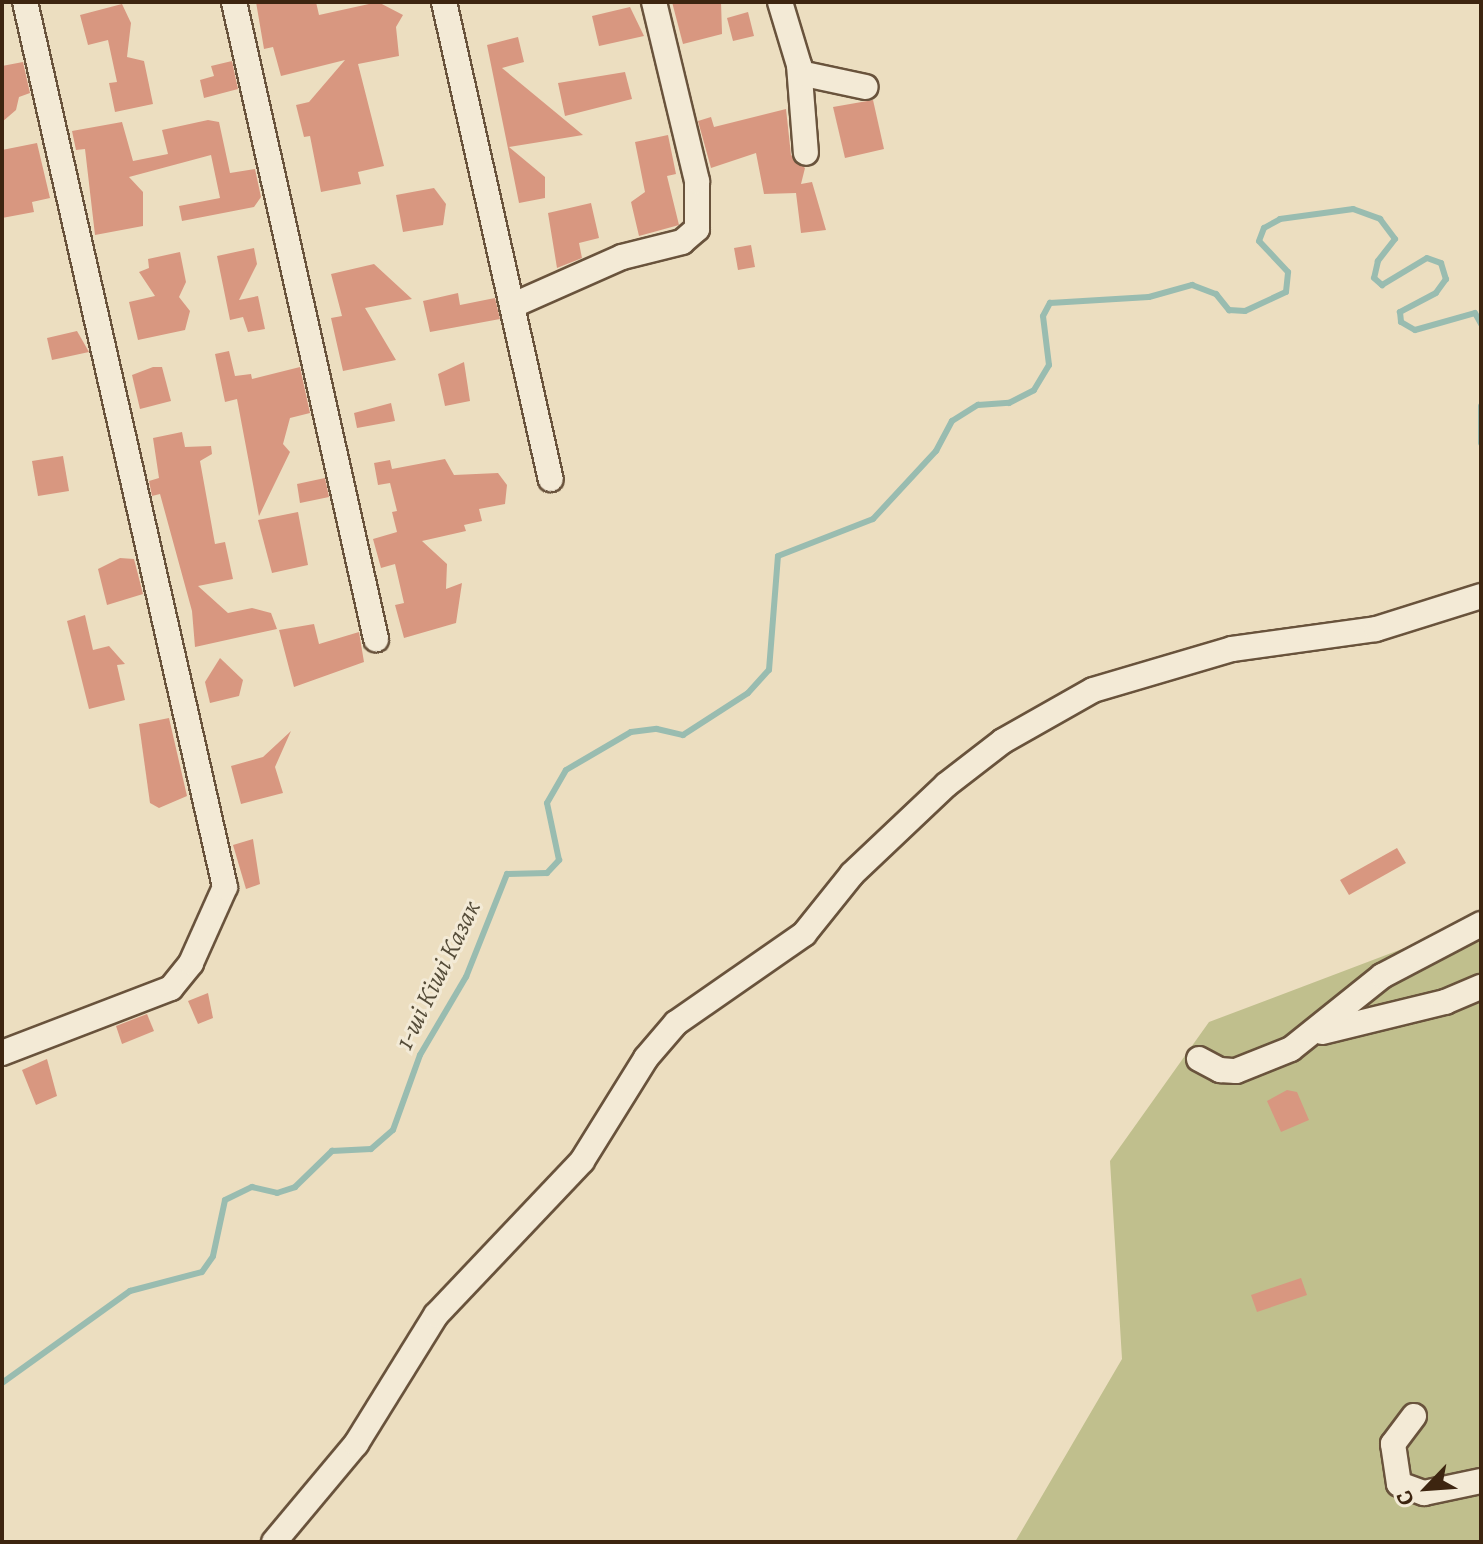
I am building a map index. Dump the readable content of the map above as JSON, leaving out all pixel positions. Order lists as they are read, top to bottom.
{
  "water": ["1-ші Кіші Казак"],
  "north": "bottom left"
}
